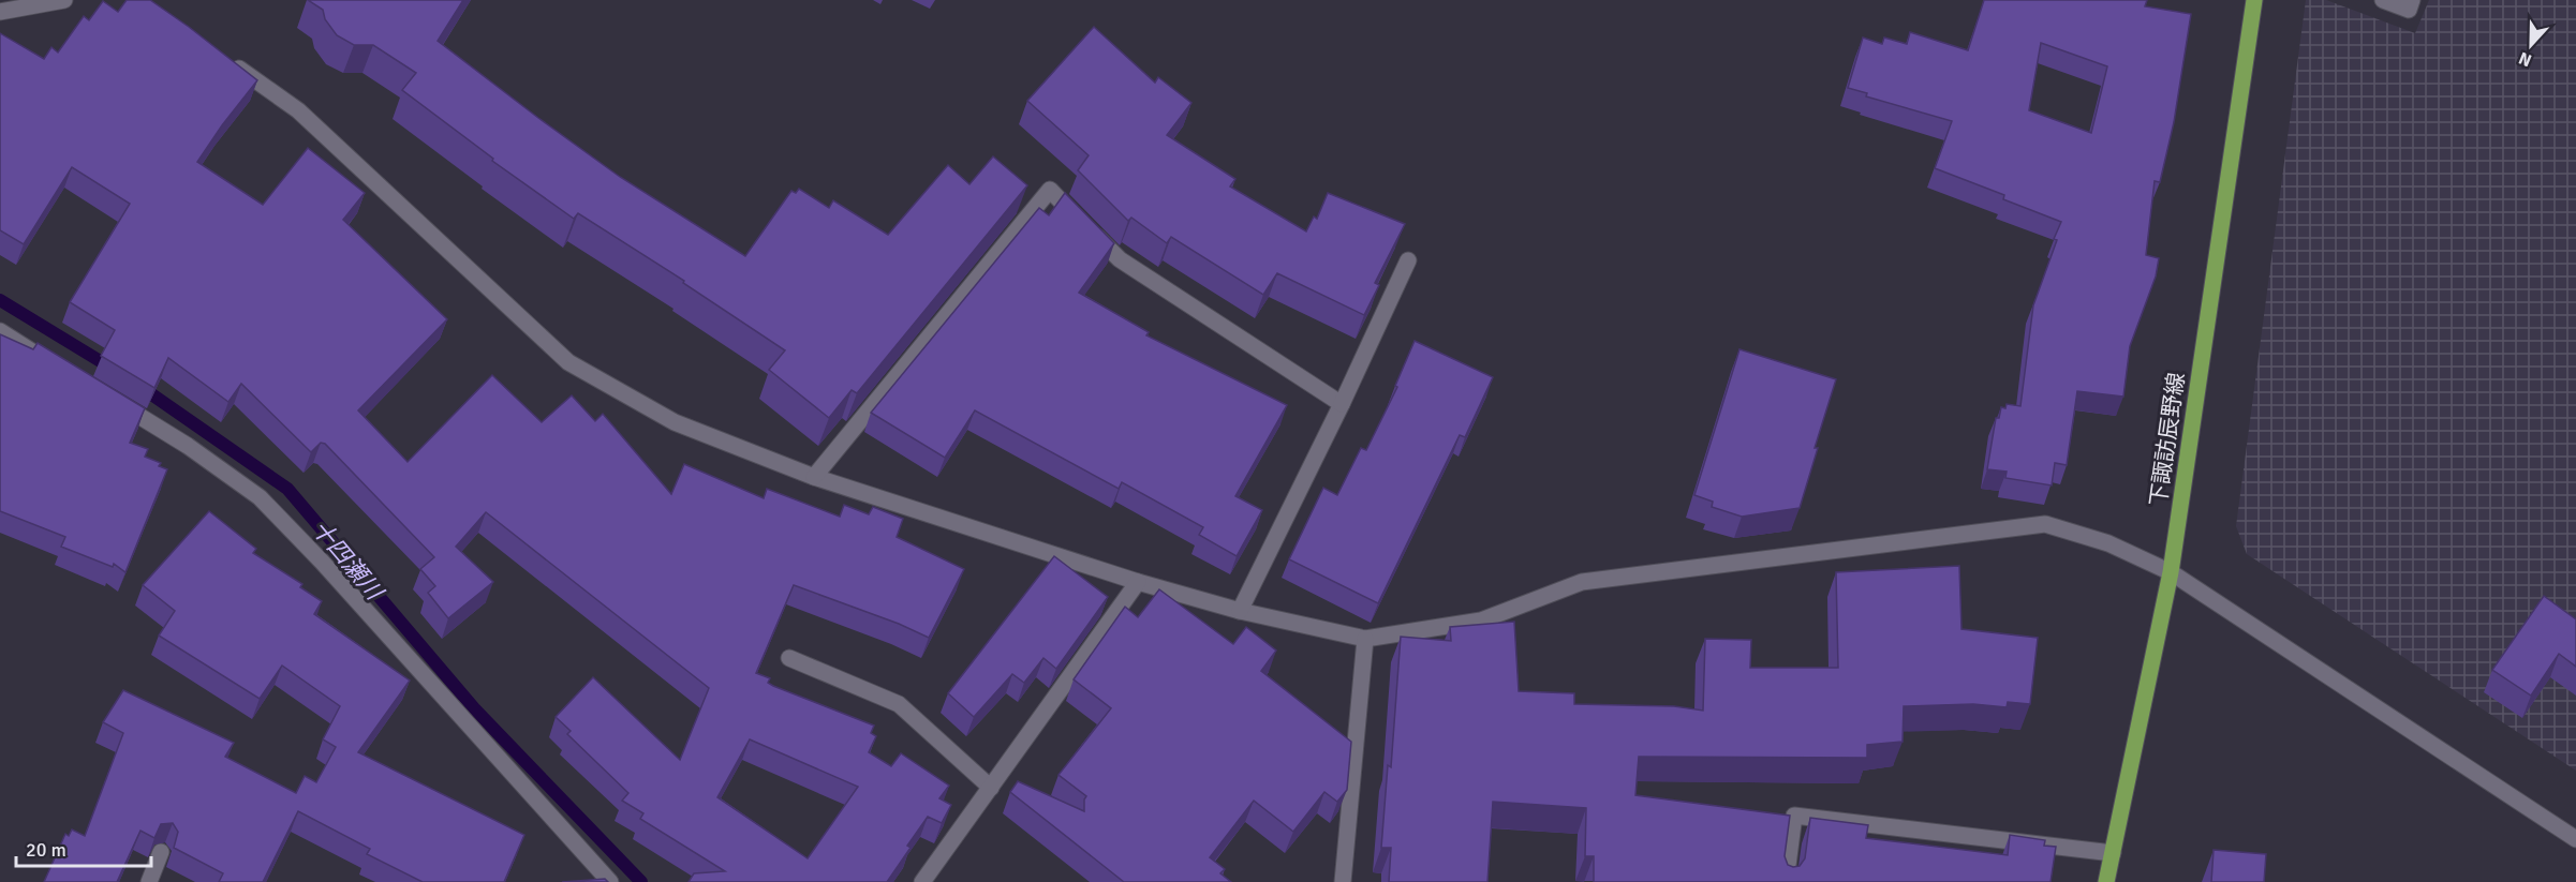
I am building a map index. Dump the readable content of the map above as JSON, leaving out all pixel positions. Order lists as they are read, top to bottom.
{
  "streets": {
    "main road": ["下諏訪辰野線"]
  },
  "water": ["十四瀬川"],
  "scale_bar": "20 m",
  "north": "bottom"
}
